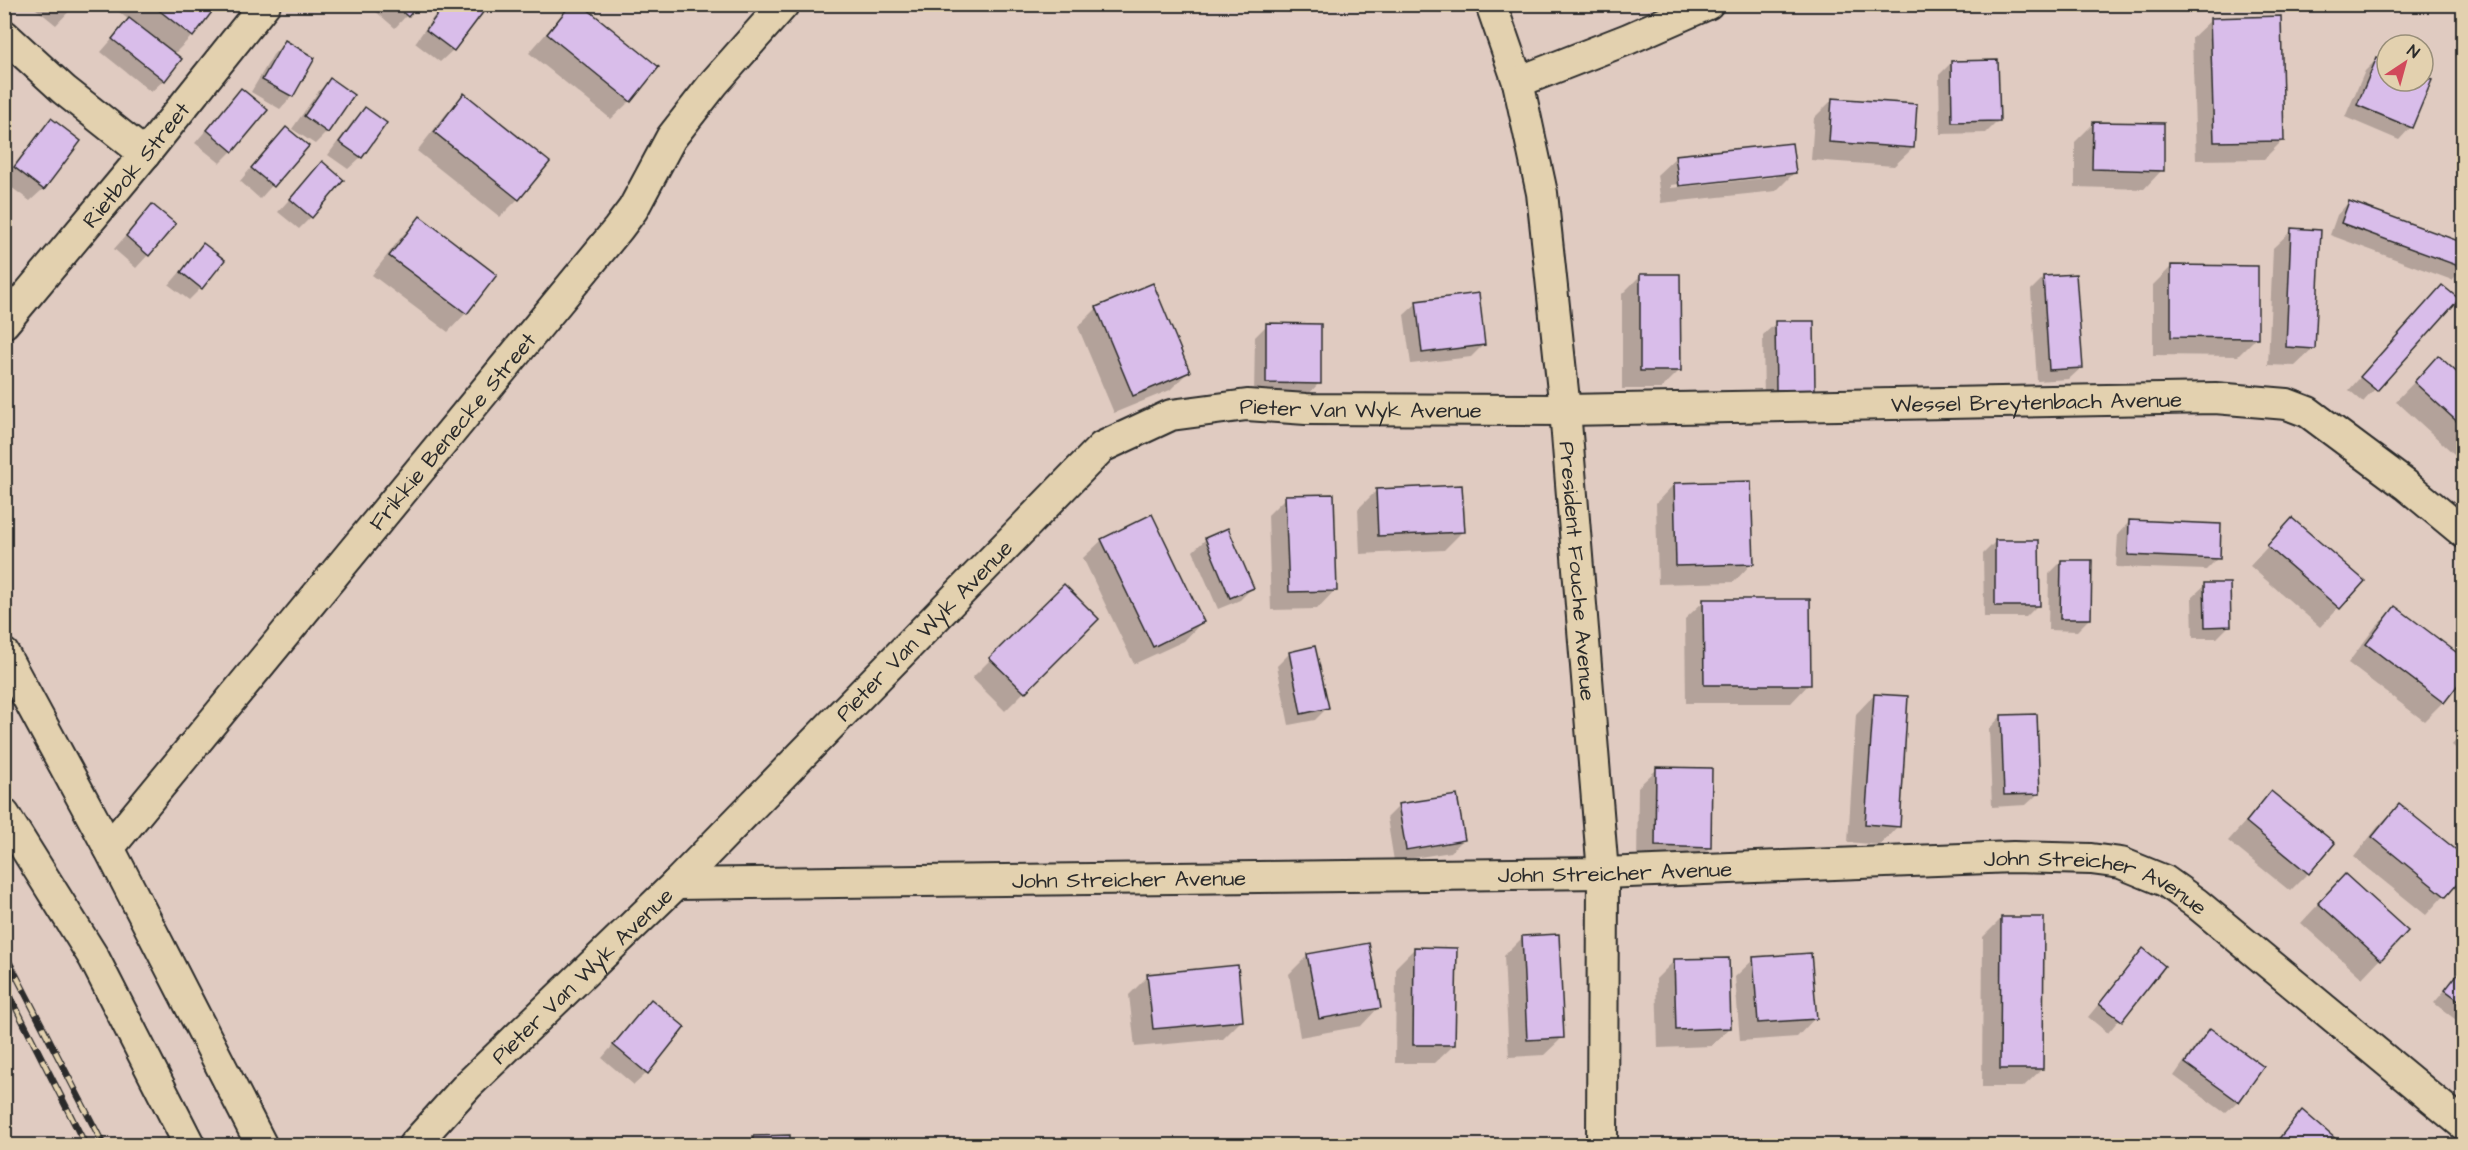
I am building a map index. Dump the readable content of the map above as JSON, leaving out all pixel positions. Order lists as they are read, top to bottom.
{
  "streets": {
    "street": [
      "Rietbok Street",
      "Wessel Breytenbach Avenue",
      "Pieter Van Wyk Avenue",
      "Frikkie Benecke Street",
      "President Fouche Avenue",
      "John Streicher Avenue"
    ]
  },
  "crossings": [
    ["Wessel Breytenbach Avenue", "Pieter Van Wyk Avenue"],
    ["Wessel Breytenbach Avenue", "President Fouche Avenue"],
    ["Pieter Van Wyk Avenue", "President Fouche Avenue"],
    ["Pieter Van Wyk Avenue", "John Streicher Avenue"],
    ["President Fouche Avenue", "John Streicher Avenue"]
  ],
  "north": "top right"
}
